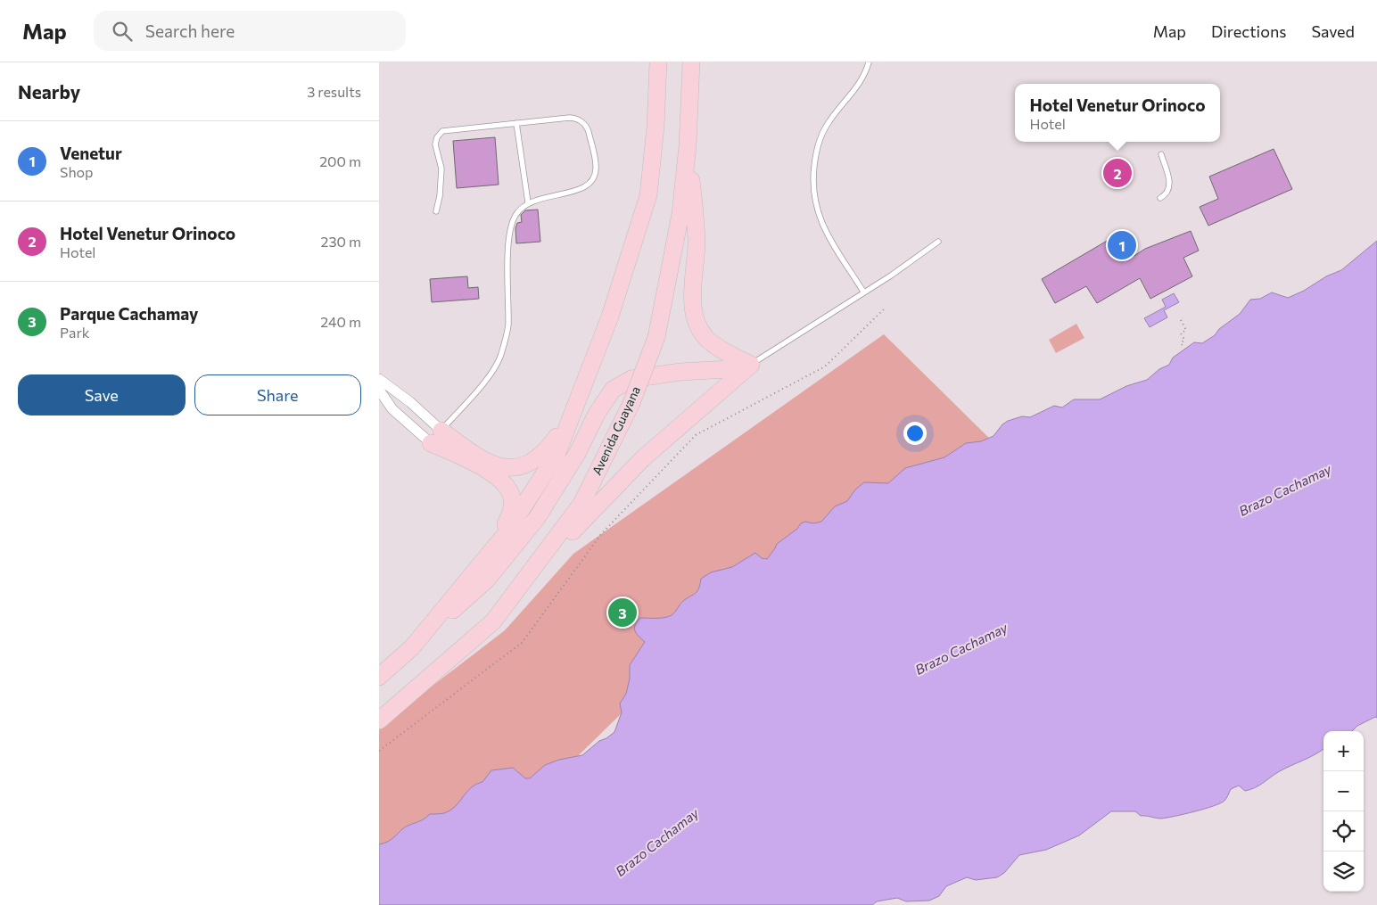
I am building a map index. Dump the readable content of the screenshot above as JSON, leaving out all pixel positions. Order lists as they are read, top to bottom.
{
  "streets": {
    "main road": ["Avenida Guayana"]
  },
  "water": ["Brazo Cachamay"],
  "page": {
    "header": "Map",
    "search": "Search here",
    "nav": ["Map", "Directions", "Saved"],
    "heading": ["Nearby", "3 results"],
    "popup": ["Hotel Venetur Orinoco", "Hotel"],
    "list": [
      {
        "mark": "1",
        "name": "Venetur",
        "note": "Shop",
        "value": "200 m"
      },
      {
        "mark": "2",
        "name": "Hotel Venetur Orinoco",
        "note": "Hotel",
        "value": "230 m"
      },
      {
        "mark": "3",
        "name": "Parque Cachamay",
        "note": "Park",
        "value": "240 m"
      }
    ],
    "pins": ["2", "1", "3"],
    "buttons": ["Save", "Share"],
    "map_buttons": ["+", "−"]
  }
}
